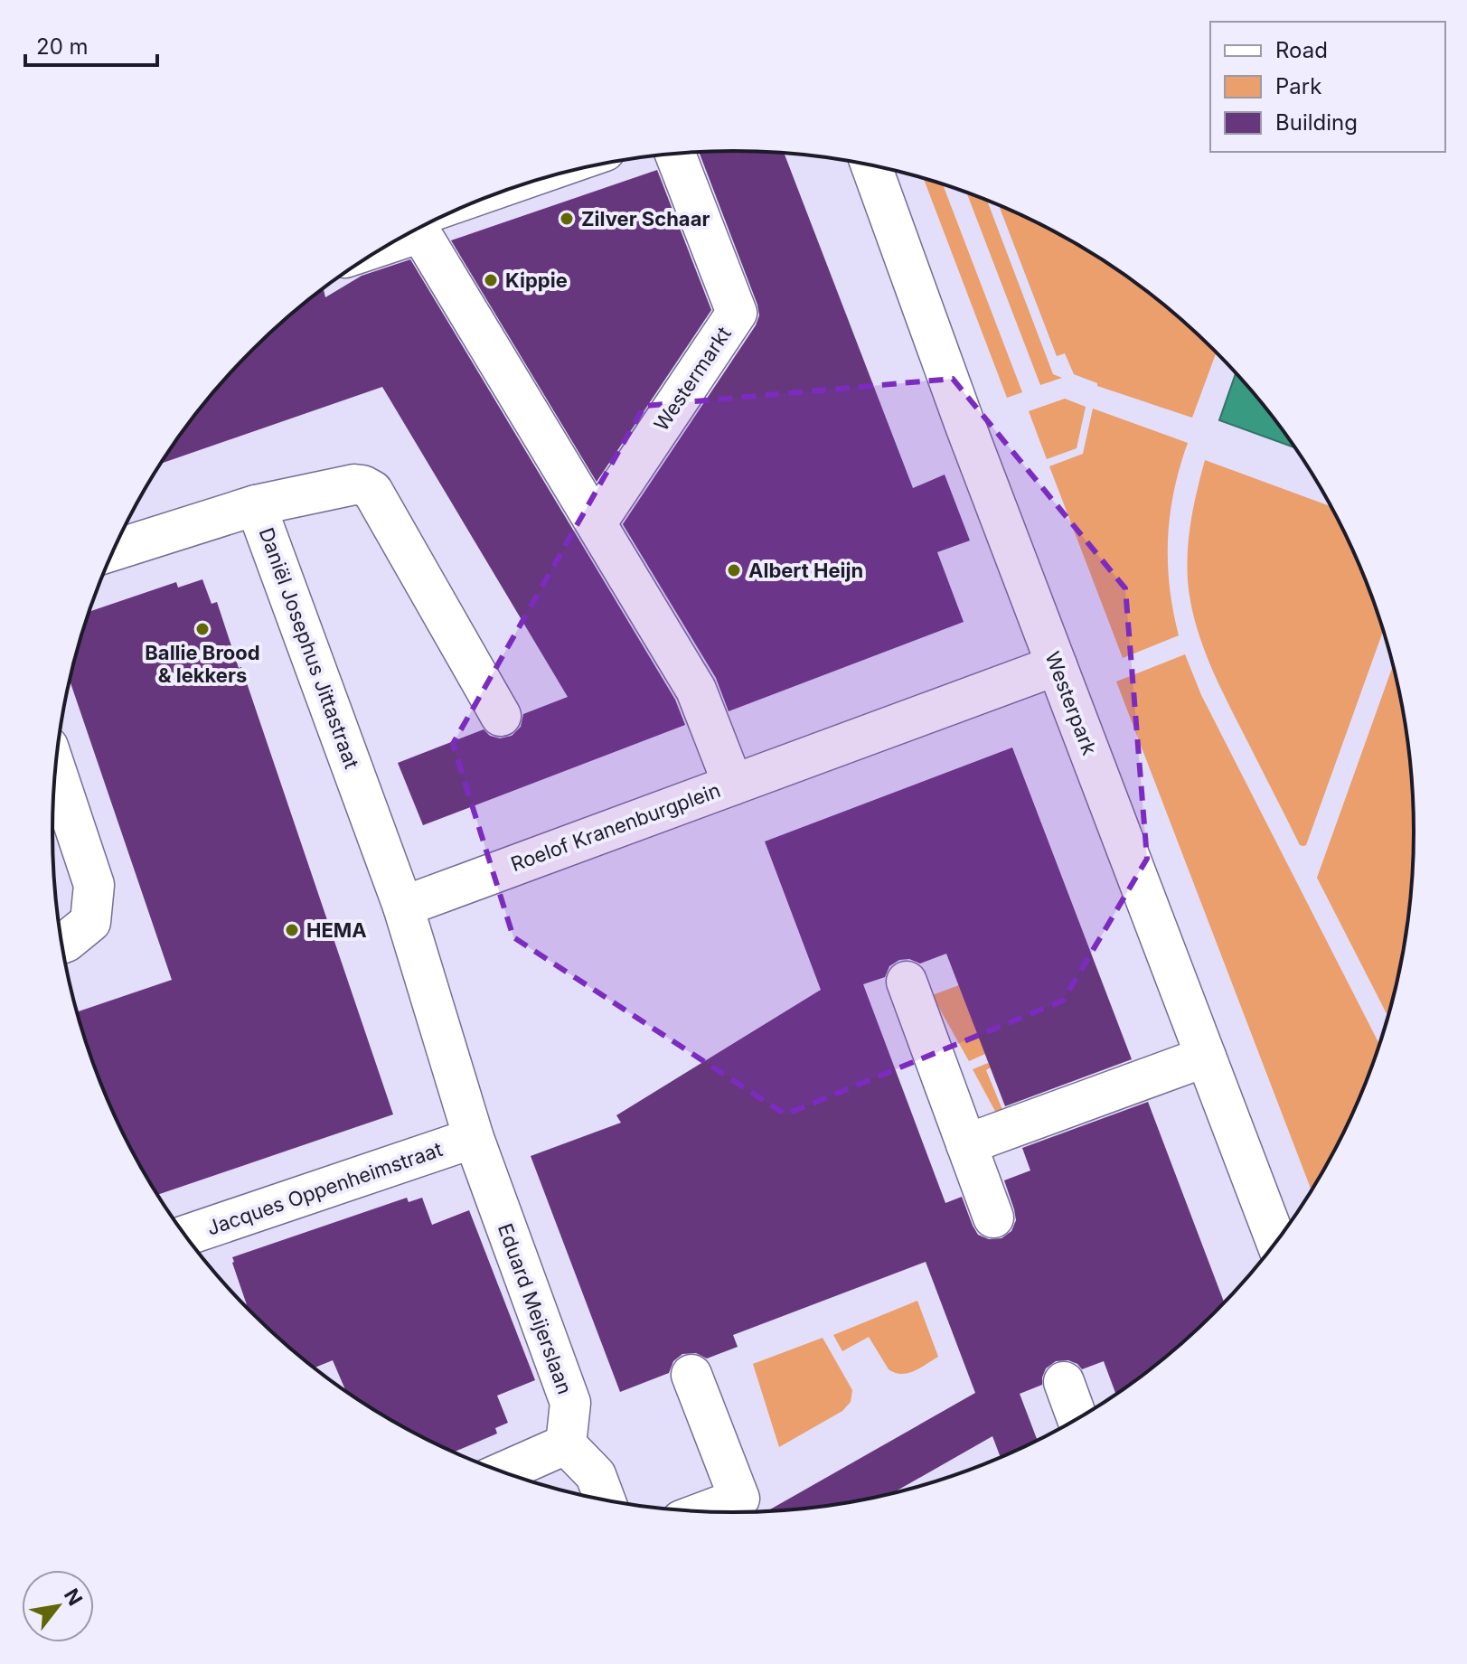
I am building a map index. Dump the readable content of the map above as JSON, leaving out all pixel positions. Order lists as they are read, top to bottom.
{
  "streets": {
    "street": [
      "Westermarkt",
      "Daniël Josephus Jittastraat",
      "Westerpark",
      "Roelof Kranenburgplein",
      "Jacques Oppenheimstraat",
      "Eduard Meijerslaan"
    ]
  },
  "crossings": [
    ["Daniël Josephus Jittastraat", "Roelof Kranenburgplein"],
    ["Westerpark", "Roelof Kranenburgplein"],
    ["Jacques Oppenheimstraat", "Eduard Meijerslaan"]
  ],
  "places": [
    "Zilver Schaar",
    "Kippie",
    "Albert Heijn",
    "Ballie Brood & lekkers",
    "HEMA"
  ],
  "legend": ["Road", "Park", "Building"],
  "scale_bar": "20 m",
  "north": "top right"
}
